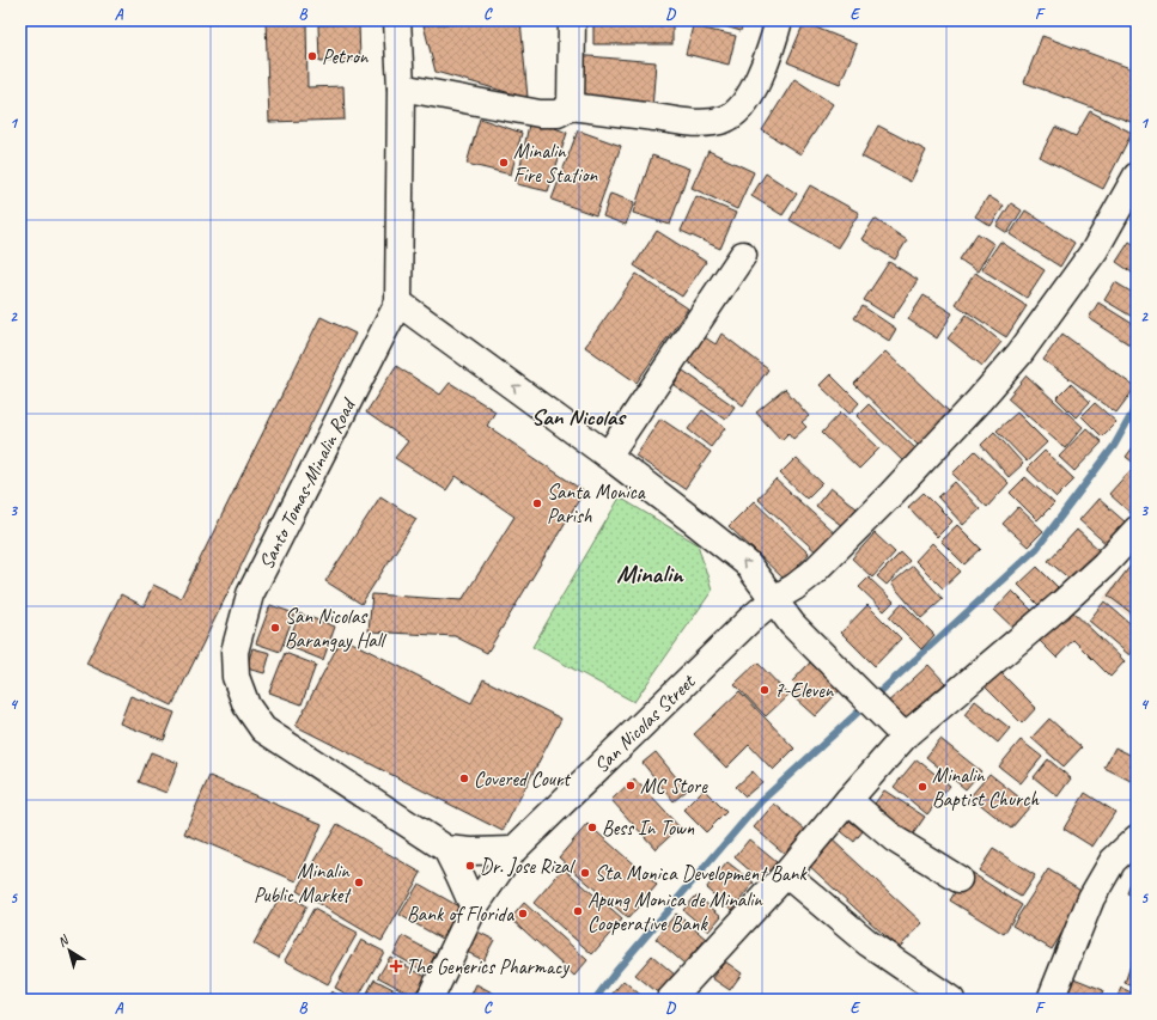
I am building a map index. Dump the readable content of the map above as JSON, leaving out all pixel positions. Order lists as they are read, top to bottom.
{
  "streets": {
    "street": ["Santo Tomas-Minalin Road", "San Nicolas Street"]
  },
  "crossings": [
    ["Santo Tomas-Minalin Road", "San Nicolas Street"]
  ],
  "districts": ["San Nicolas", "Minalin"],
  "places": {
    "other": [
      "Petron",
      "Minalin Fire Station",
      "Santa Monica Parish",
      "San Nicolas Barangay Hall",
      "7-Eleven",
      "Covered Court",
      "MC Store",
      "Minalin Baptist Church",
      "Bess In Town",
      "Dr. Jose Rizal",
      "Sta Monica Development Bank",
      "Minalin Public Market",
      "Apung Monica de Minalin Cooperative Bank",
      "Bank of Florida"
    ],
    "health": ["The Generics Pharmacy"]
  },
  "north": "top left",
  "grid": {
    "columns": [
      "A",
      "B",
      "C",
      "D",
      "E",
      "F"
    ],
    "rows": [
      "1",
      "2",
      "3",
      "4",
      "5"
    ]
  }
}
